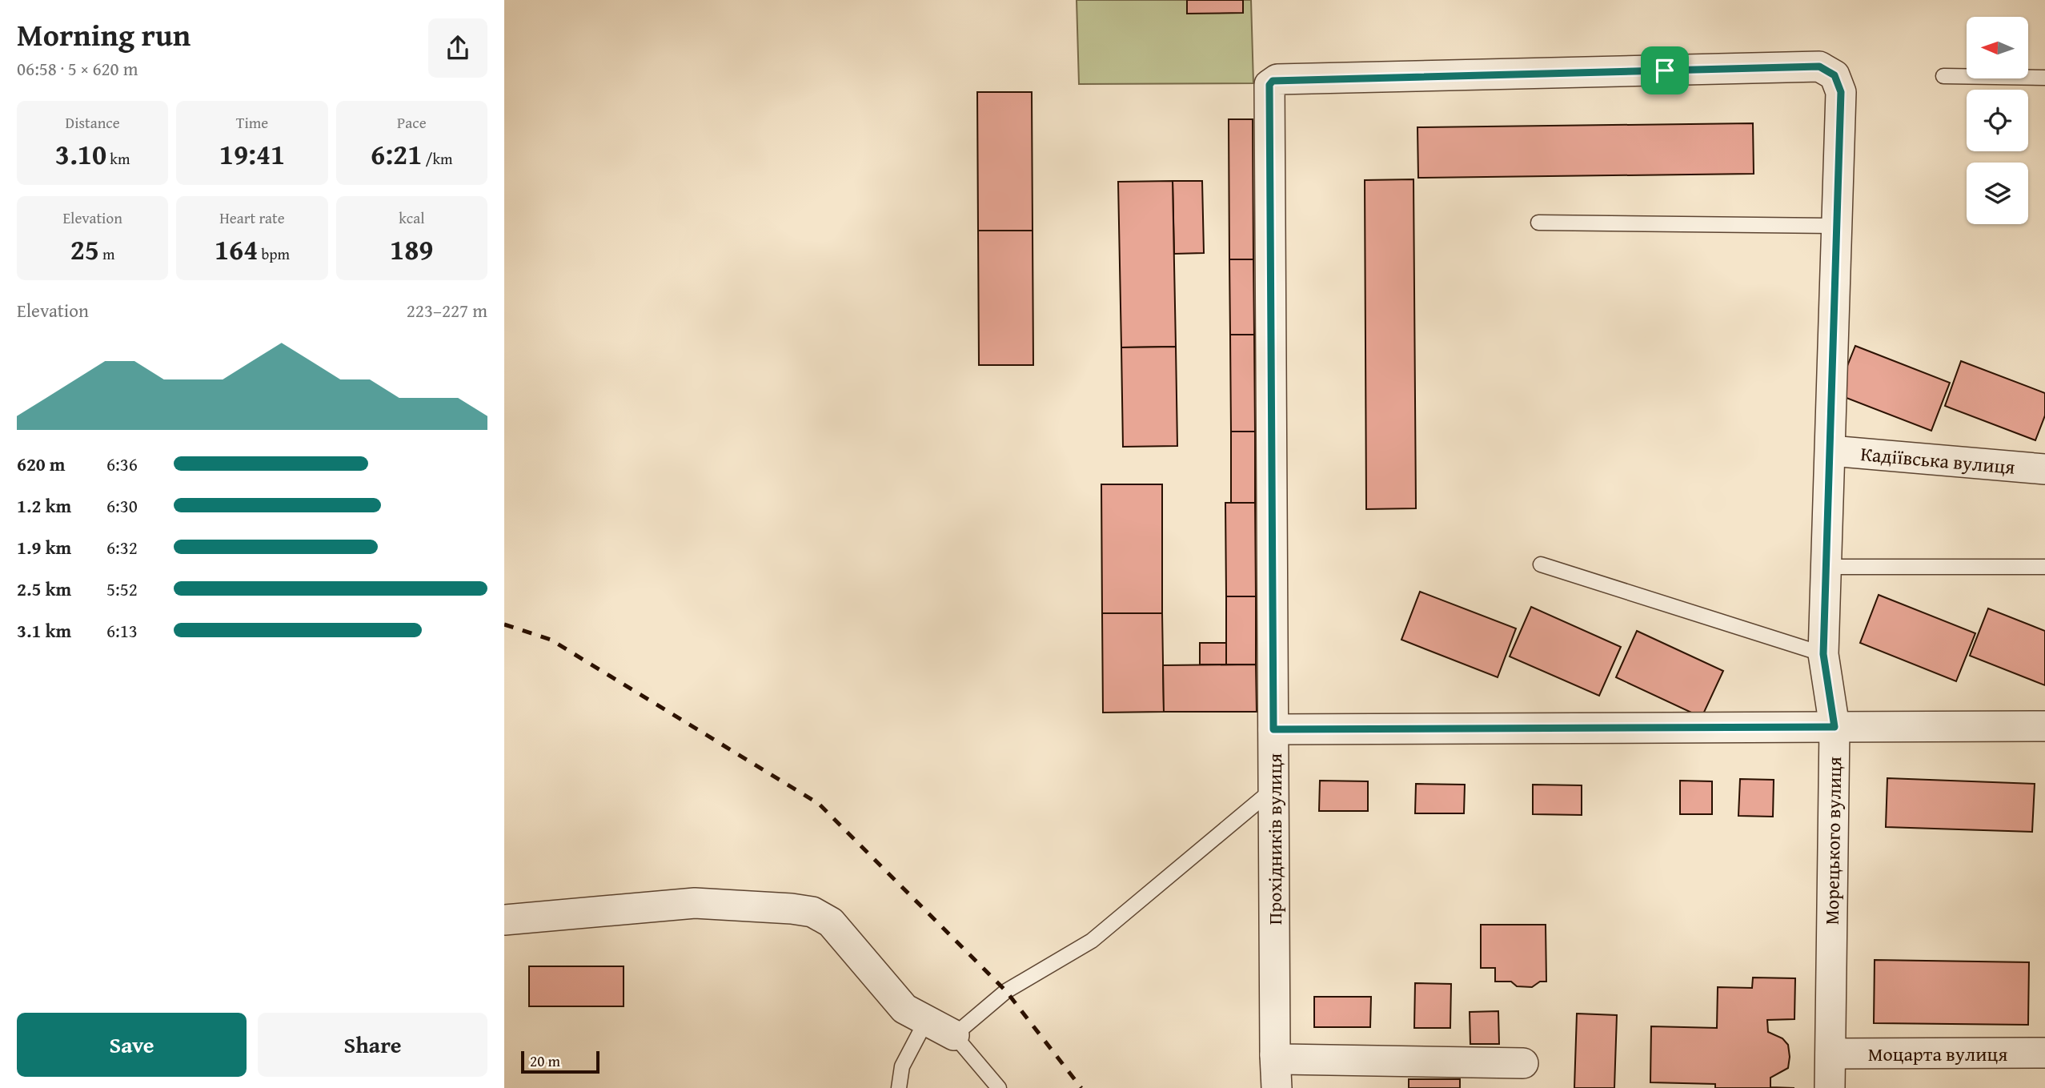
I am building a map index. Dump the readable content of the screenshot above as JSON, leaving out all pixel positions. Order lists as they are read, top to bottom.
{
  "streets": {
    "street": [
      "Кадіївська вулиця",
      "Прохідників вулиця",
      "Морецького вулиця",
      "Моцарта вулиця"
    ]
  },
  "crossings": [
    ["Кадіївська вулиця", "Морецького вулиця"],
    ["Прохідників вулиця", "Морецького вулиця"],
    ["Морецького вулиця", "Моцарта вулиця"]
  ],
  "scale_bar": "20 m",
  "north": "left",
  "page": {
    "heading": ["Morning run", "06:58 · 5 × 620 m"],
    "stats": [
      ["Distance", "3.10 km"],
      ["Time", "19:41"],
      ["Pace", "6:21 /km"],
      ["Elevation", "25 m"],
      ["Heart rate", "164 bpm"],
      ["kcal", "189"]
    ],
    "chart": ["Elevation", "223–227 m"],
    "list": [
      {
        "name": "620 m",
        "note": "6:36"
      },
      {
        "name": "1.2 km",
        "note": "6:30"
      },
      {
        "name": "1.9 km",
        "note": "6:32"
      },
      {
        "name": "2.5 km",
        "note": "5:52"
      },
      {
        "name": "3.1 km",
        "note": "6:13"
      }
    ],
    "buttons": ["Save", "Share"],
    "scale": "20 m"
  }
}
